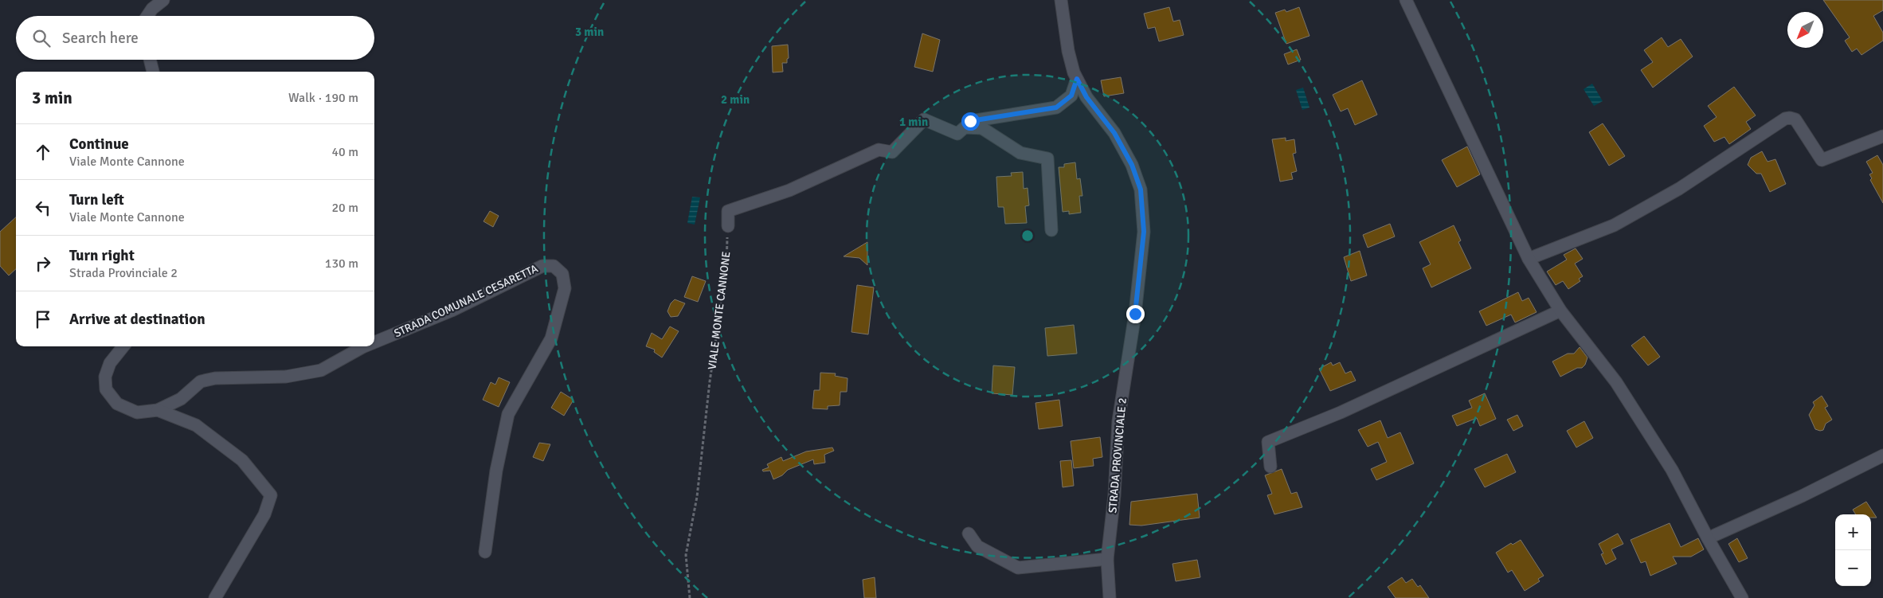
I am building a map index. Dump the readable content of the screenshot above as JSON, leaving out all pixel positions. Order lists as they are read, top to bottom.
{
  "streets": {
    "street": ["STRADA COMUNALE CESARETTA", "STRADA PROVINCIALE 2"],
    "path": ["VIALE MONTE CANNONE"]
  },
  "north": "bottom left",
  "page": {
    "search": "Search here",
    "heading": ["3 min", "Walk · 190 m"],
    "list": [
      ["Continue", "Viale Monte Cannone", "40 m"],
      ["Turn left", "Viale Monte Cannone", "20 m"],
      ["Turn right", "Strada Provinciale 2", "130 m"],
      "Arrive at destination"
    ],
    "map_buttons": ["+", "−"]
  },
  "rings": ["3 min", "2 min", "1 min"]
}
